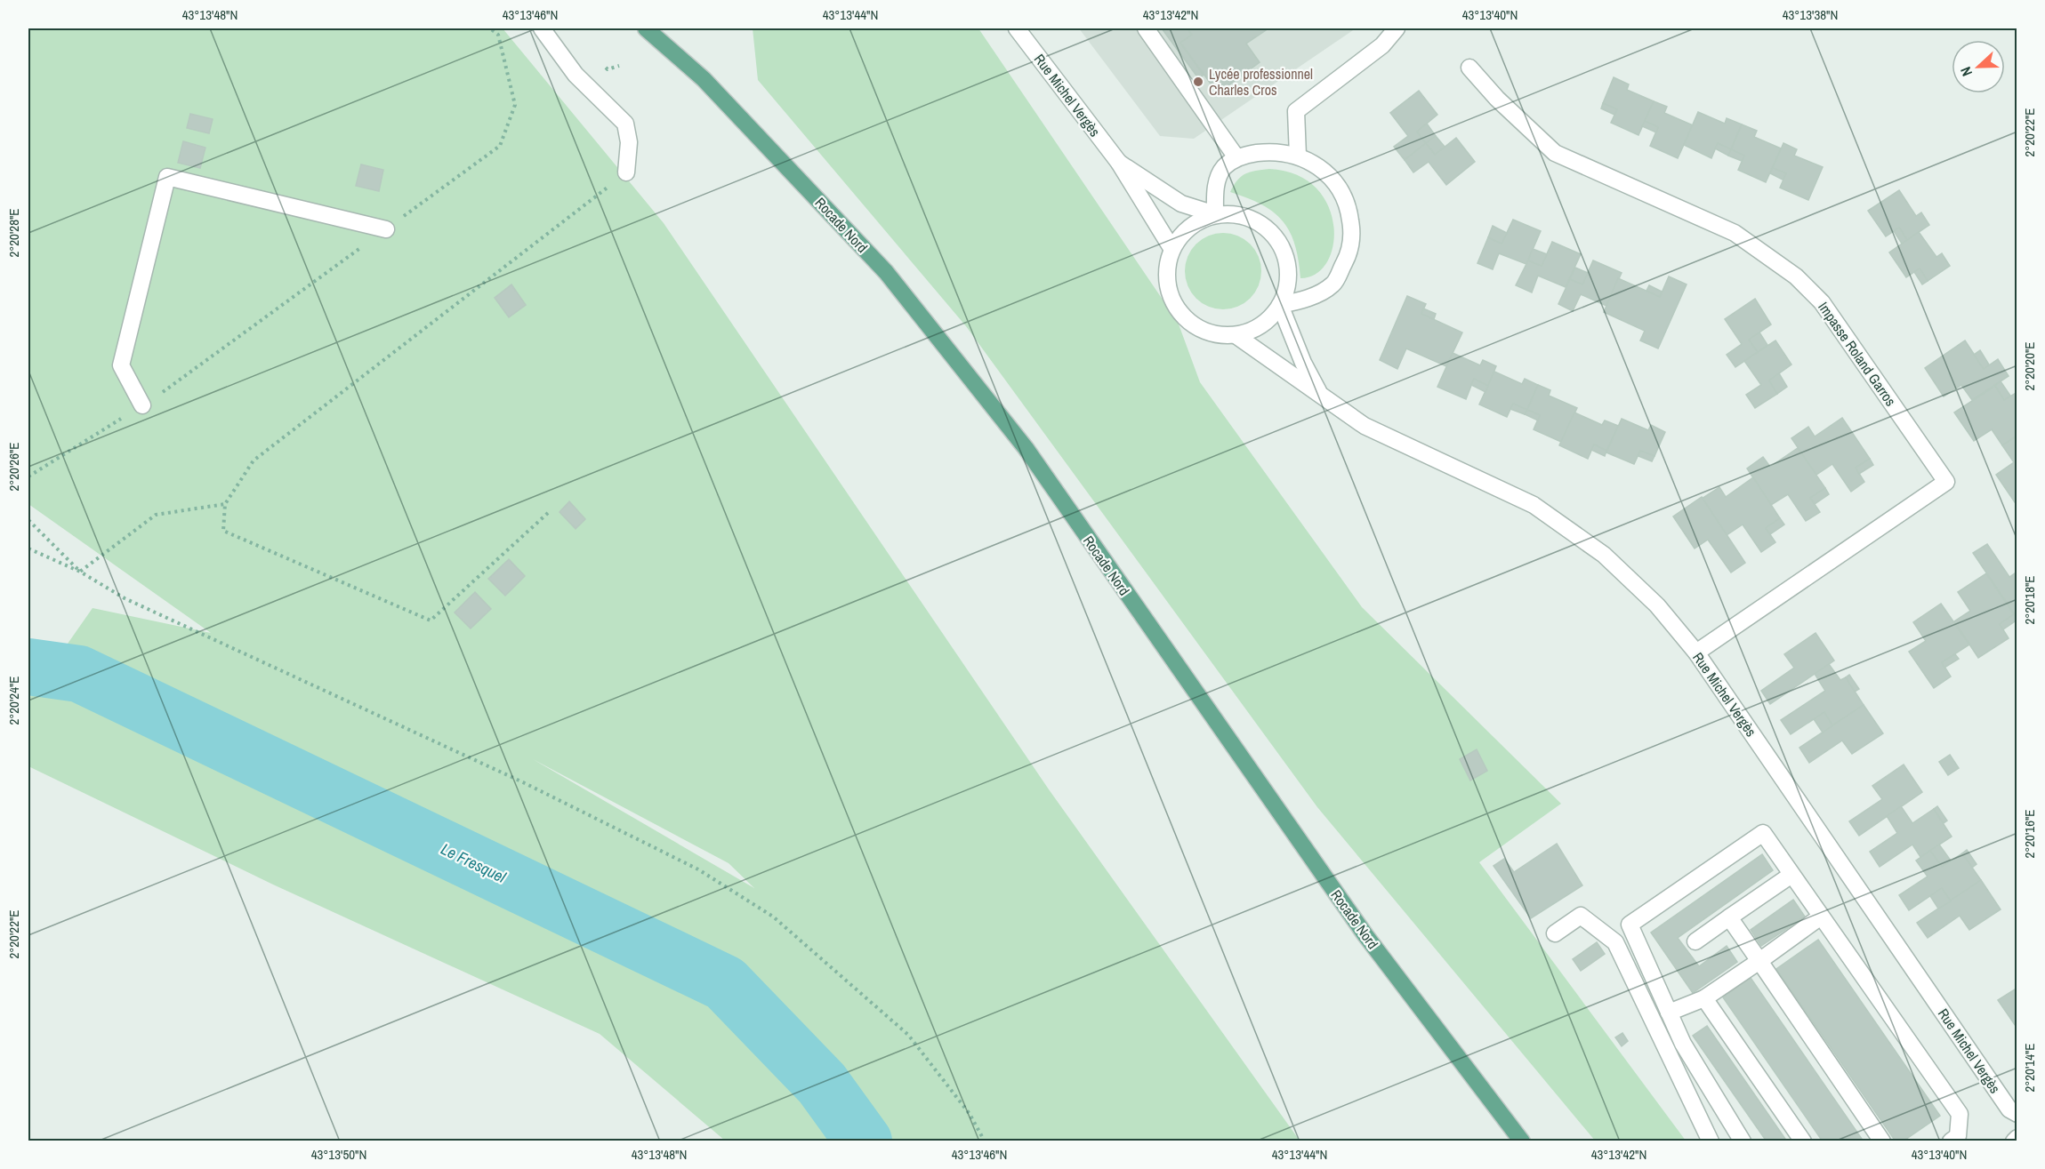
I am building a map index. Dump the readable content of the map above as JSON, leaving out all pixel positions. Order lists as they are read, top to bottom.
{
  "streets": {
    "main road": ["Rocade Nord"],
    "street": ["Rue Michel Vergès", "Impasse Roland Garros"]
  },
  "crossings": [
    ["Rue Michel Vergès", "Impasse Roland Garros"]
  ],
  "water": ["Le Fresquel"],
  "places": ["Lycée professionnel Charles Cros"],
  "north": "left",
  "coordinates": [
    "43°13'48\"N",
    "43°13'46\"N",
    "43°13'44\"N",
    "43°13'42\"N",
    "43°13'40\"N",
    "43°13'38\"N",
    "2°20'22\"E",
    "2°20'28\"E",
    "2°20'20\"E",
    "2°20'26\"E",
    "2°20'18\"E",
    "2°20'24\"E",
    "2°20'16\"E",
    "2°20'14\"E",
    "43°13'50\"N"
  ]
}
